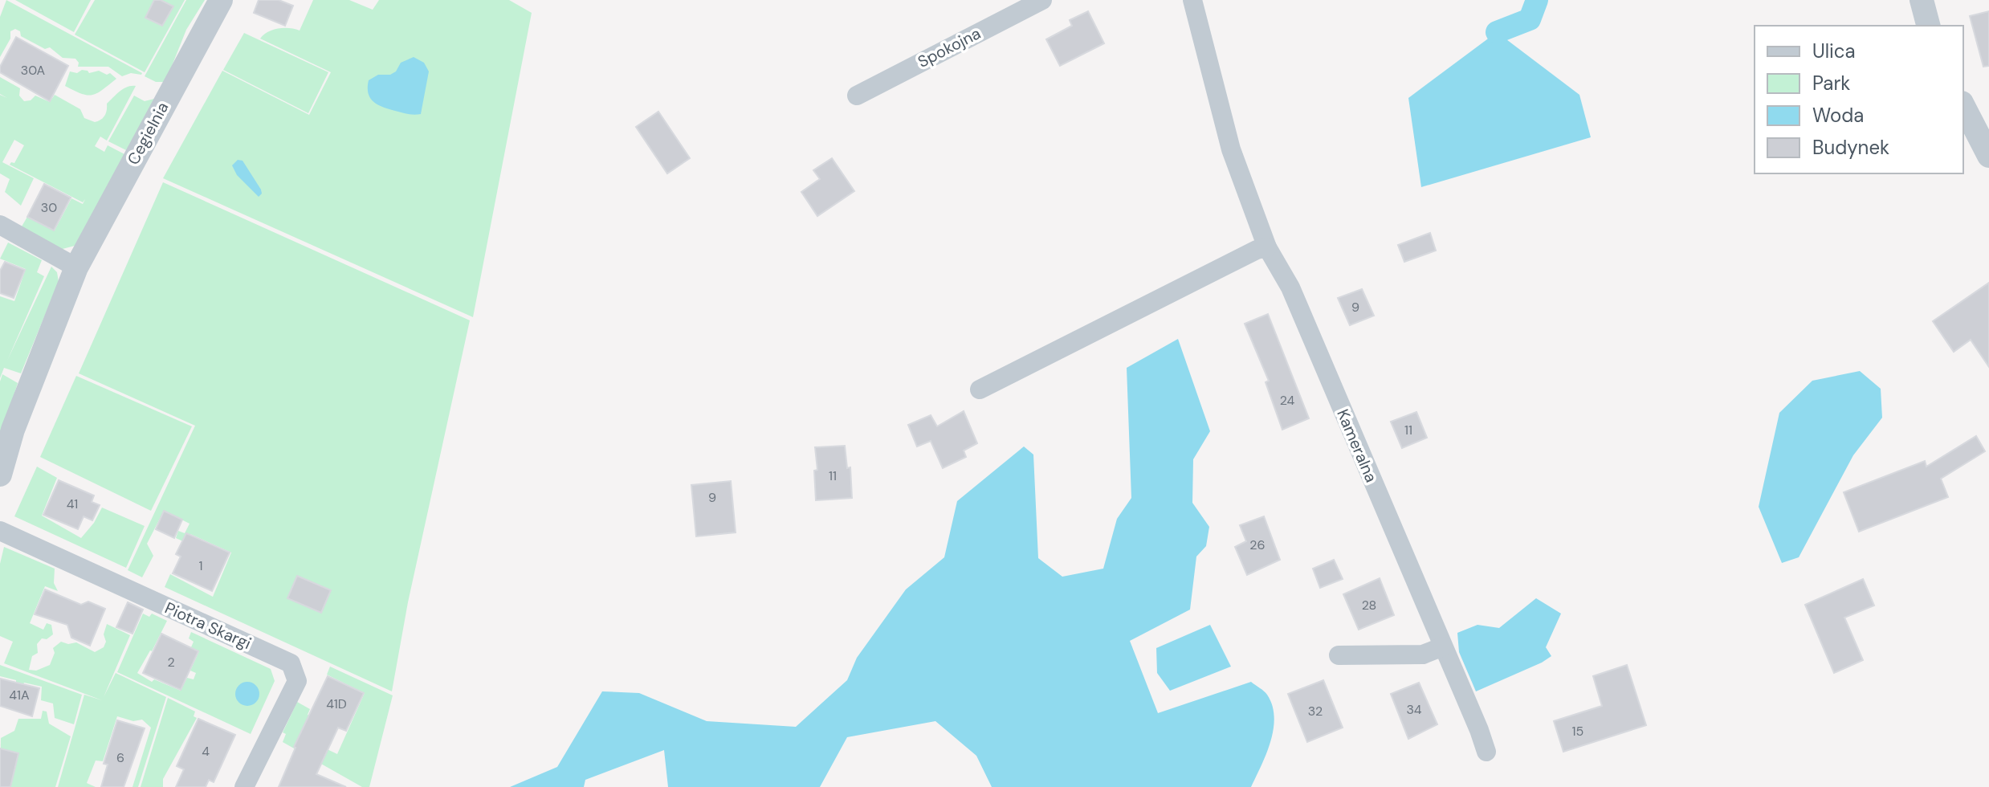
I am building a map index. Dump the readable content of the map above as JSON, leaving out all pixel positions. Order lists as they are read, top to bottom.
{
  "streets": {
    "street": [
      "Spokojna",
      "Cegielnia",
      "Kameralna",
      "Piotra Skargi"
    ]
  },
  "house_numbers": [
    "30A",
    "30",
    "9",
    "24",
    "11",
    "11",
    "9",
    "41",
    "26",
    "1",
    "28",
    "2",
    "41A",
    "41D",
    "34",
    "32",
    "15",
    "4",
    "6"
  ],
  "legend": [
    "Ulica",
    "Park",
    "Woda",
    "Budynek"
  ]
}
